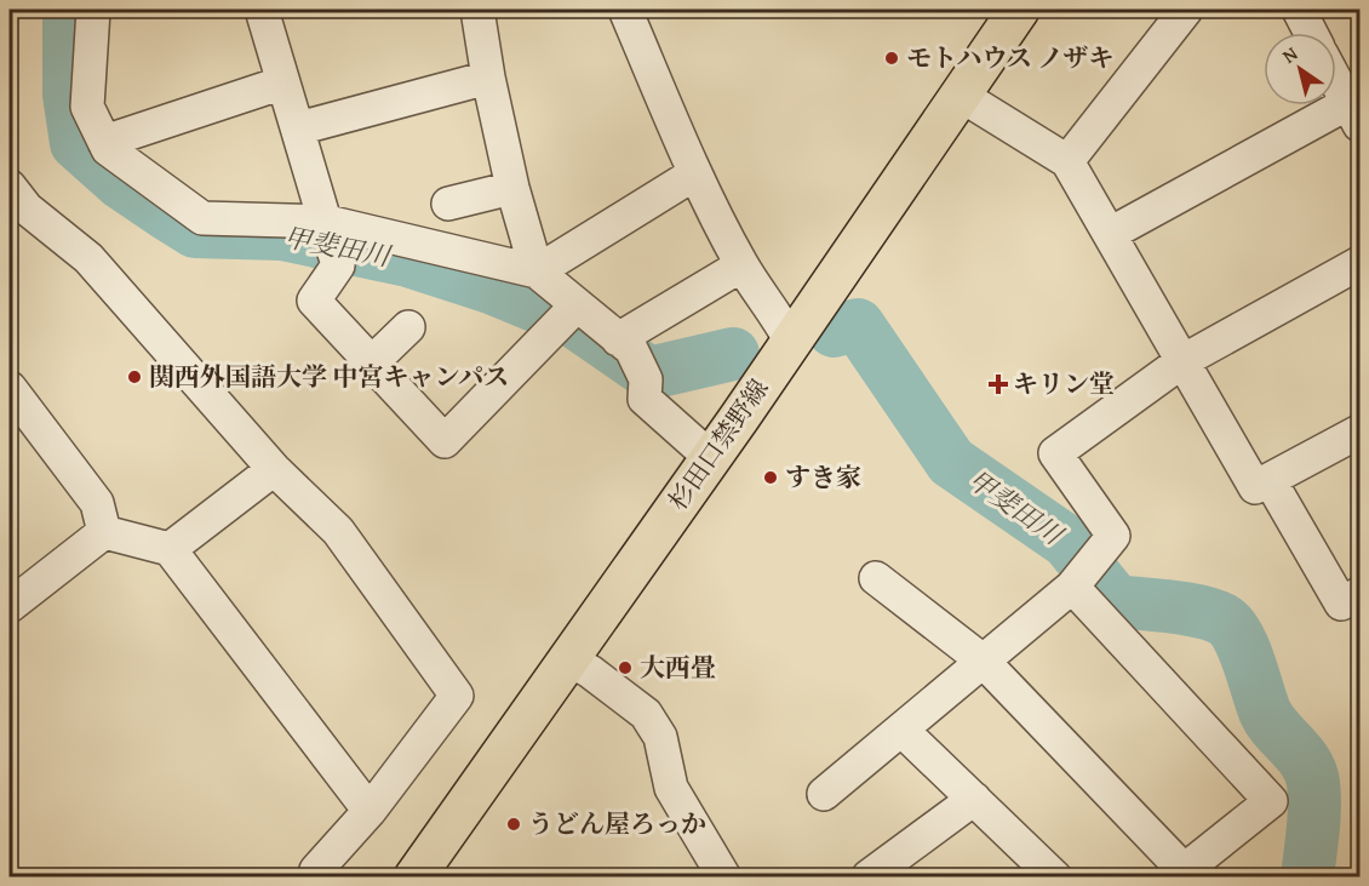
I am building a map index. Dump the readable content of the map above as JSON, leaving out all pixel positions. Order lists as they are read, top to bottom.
{
  "streets": {
    "main road": ["杉田口禁野線"]
  },
  "water": ["甲斐田川"],
  "places": {
    "other": [
      "モトハウス ノザキ",
      "関西外国語大学 中宮キャンパス",
      "すき家",
      "大西畳",
      "うどん屋ろっか"
    ],
    "health": ["キリン堂"]
  },
  "north": "top left"
}
